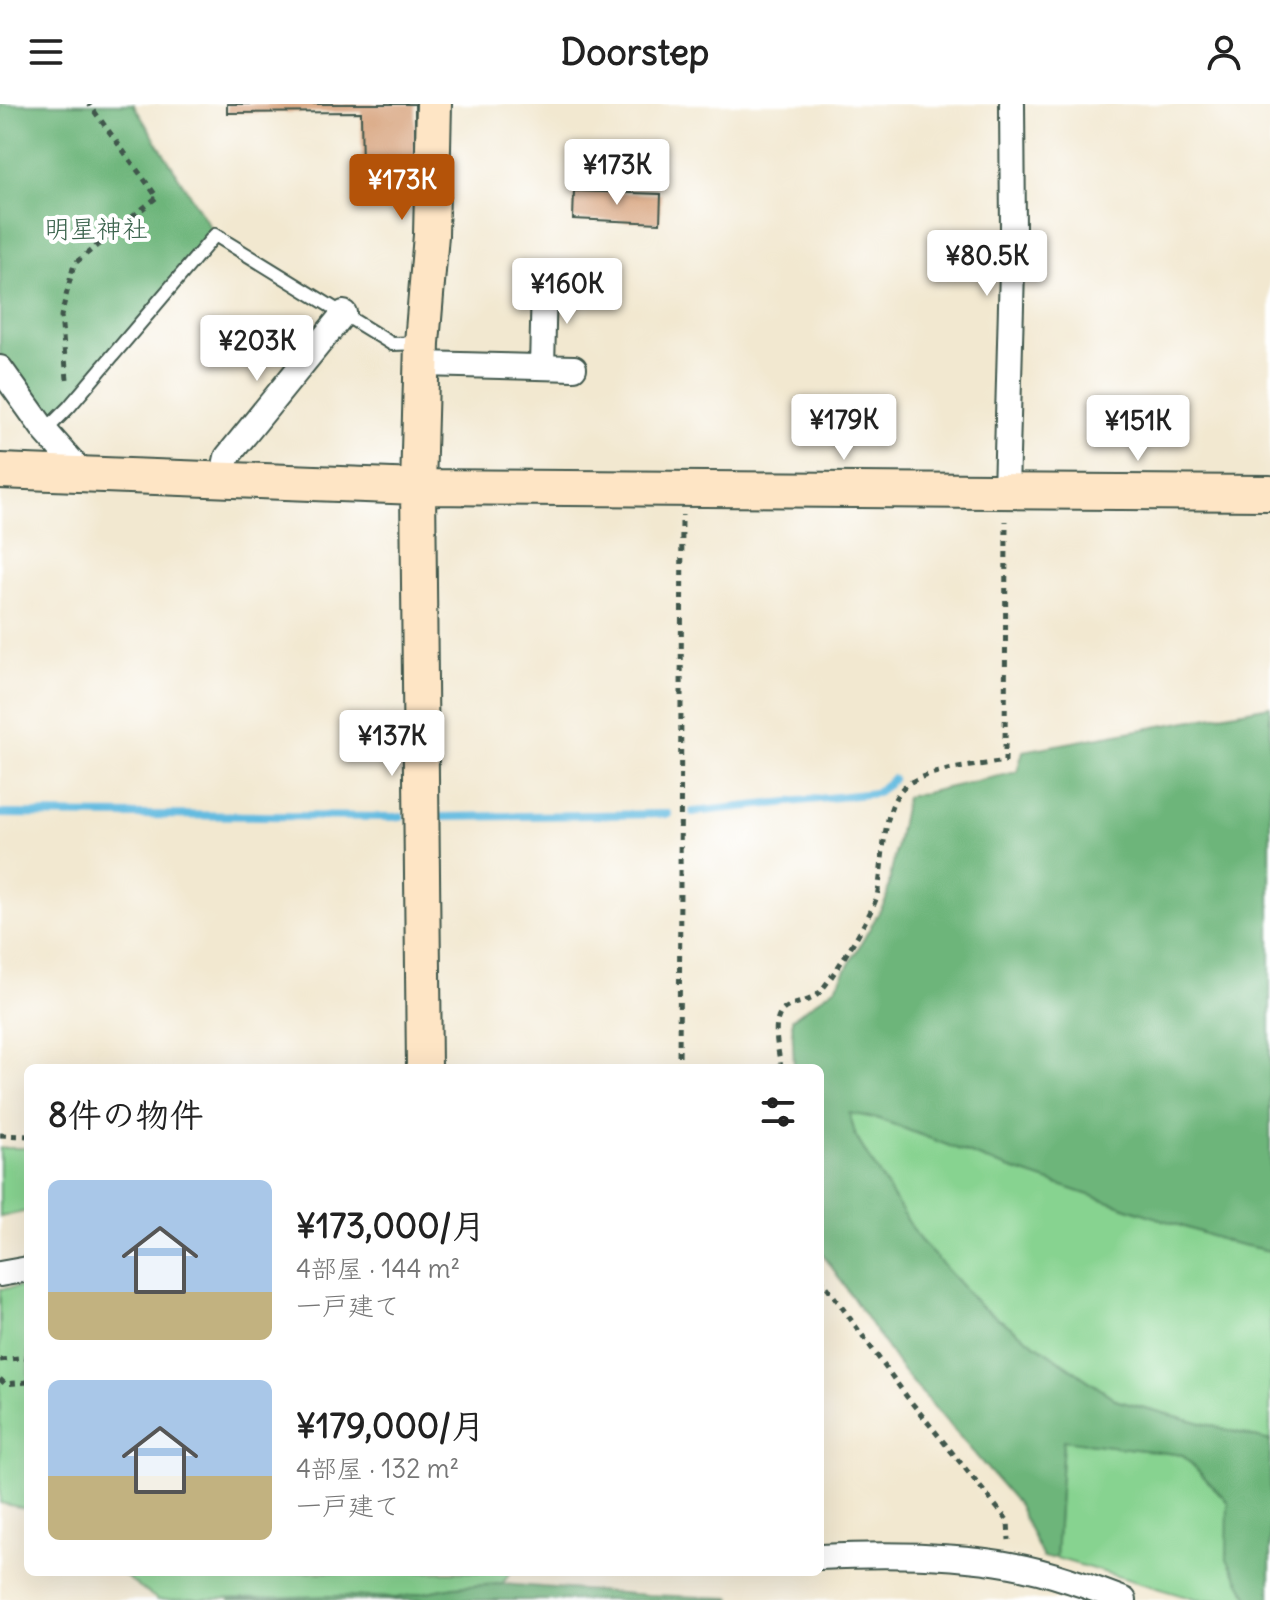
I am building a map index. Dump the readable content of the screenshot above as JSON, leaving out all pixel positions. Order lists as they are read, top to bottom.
{
  "parks": ["明星神社"],
  "page": {
    "header": "Doorstep",
    "price": [
      "¥173K",
      "¥173K",
      "¥80.5K",
      "¥160K",
      "¥203K",
      "¥179K",
      "¥151K",
      "¥137K"
    ],
    "heading": "8件の物件",
    "list": [
      {
        "name": "¥173,000/月",
        "note": "4部屋 · 144 m² · 一戸建て"
      },
      {
        "name": "¥179,000/月",
        "note": "4部屋 · 132 m² · 一戸建て"
      }
    ]
  }
}
